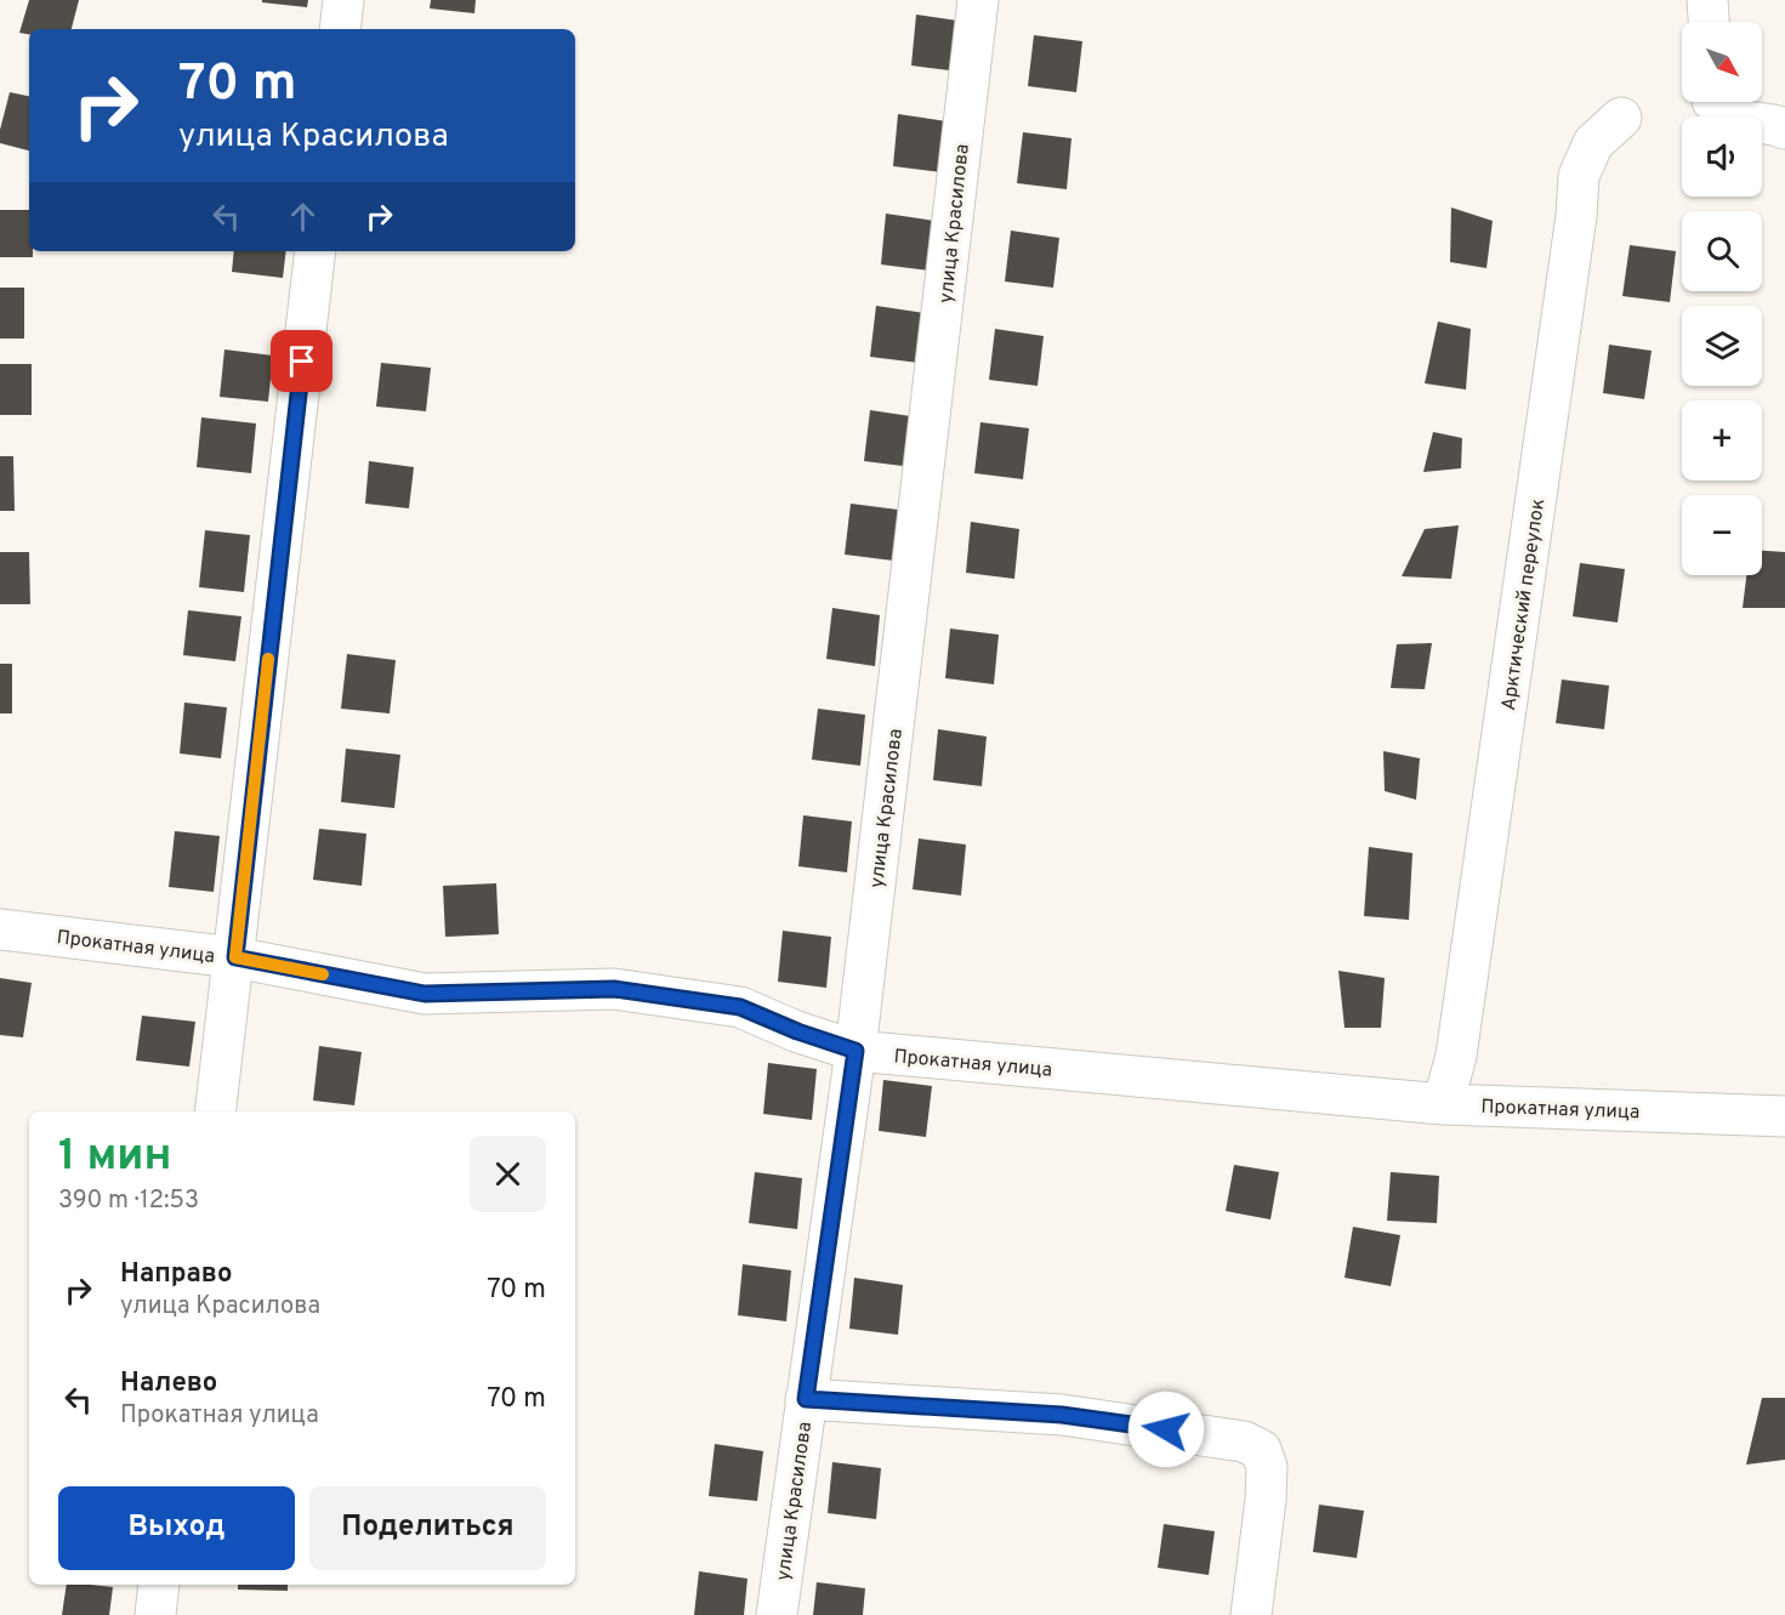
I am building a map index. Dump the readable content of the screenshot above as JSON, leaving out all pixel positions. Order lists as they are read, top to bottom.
{
  "streets": {
    "street": ["улица Красилова", "Арктический переулок", "Прокатная улица"]
  },
  "crossings": [
    ["улица Красилова", "Прокатная улица"],
    ["Арктический переулок", "Прокатная улица"]
  ],
  "north": "bottom right",
  "page": {
    "map_buttons": ["+", "−"],
    "turn": ["70 m", "улица Красилова"],
    "heading": ["1 мин", "390 m · 12:53"],
    "list": [
      {
        "name": "Направо",
        "note": "улица Красилова",
        "value": "70 m"
      },
      {
        "name": "Налево",
        "note": "Прокатная улица",
        "value": "70 m"
      }
    ],
    "buttons": ["Выход", "Поделиться"]
  }
}
